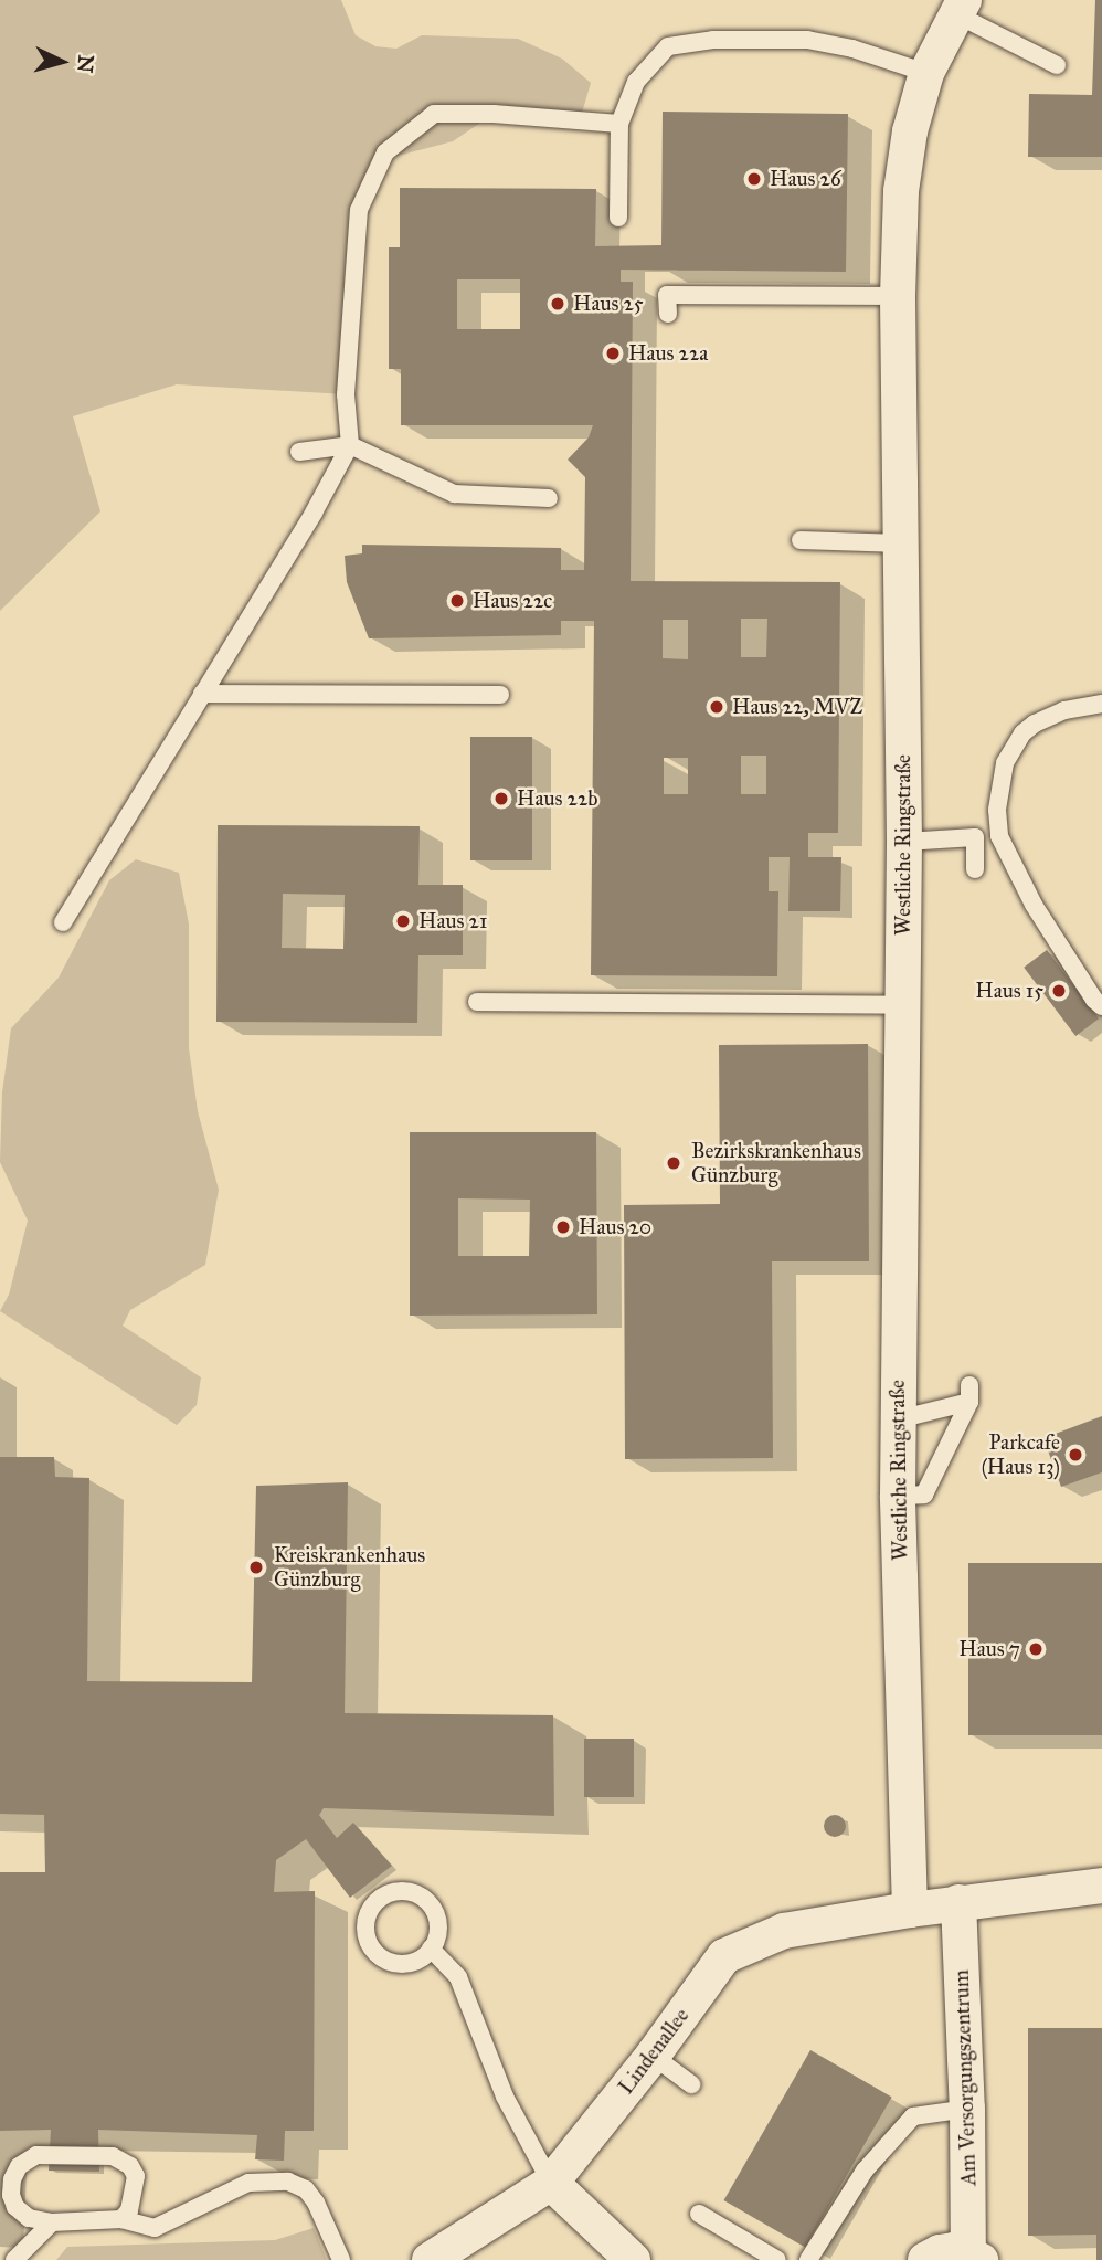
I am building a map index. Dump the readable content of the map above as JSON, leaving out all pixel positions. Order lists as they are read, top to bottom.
{
  "streets": {
    "street": ["Westliche Ringstraße", "Lindenallee", "Am Versorgungszentrum"]
  },
  "crossings": [
    ["Westliche Ringstraße", "Lindenallee"],
    ["Lindenallee", "Am Versorgungszentrum"]
  ],
  "places": [
    "Haus 26",
    "Haus 25",
    "Haus 22a",
    "Haus 22c",
    "Haus 22, MVZ",
    "Haus 22b",
    "Haus 21",
    "Haus 15",
    "Bezirkskrankenhaus Günzburg",
    "Haus 20",
    "Parkcafe (Haus 13)",
    "Kreiskrankenhaus Günzburg",
    "Haus 7"
  ],
  "north": "right"
}
